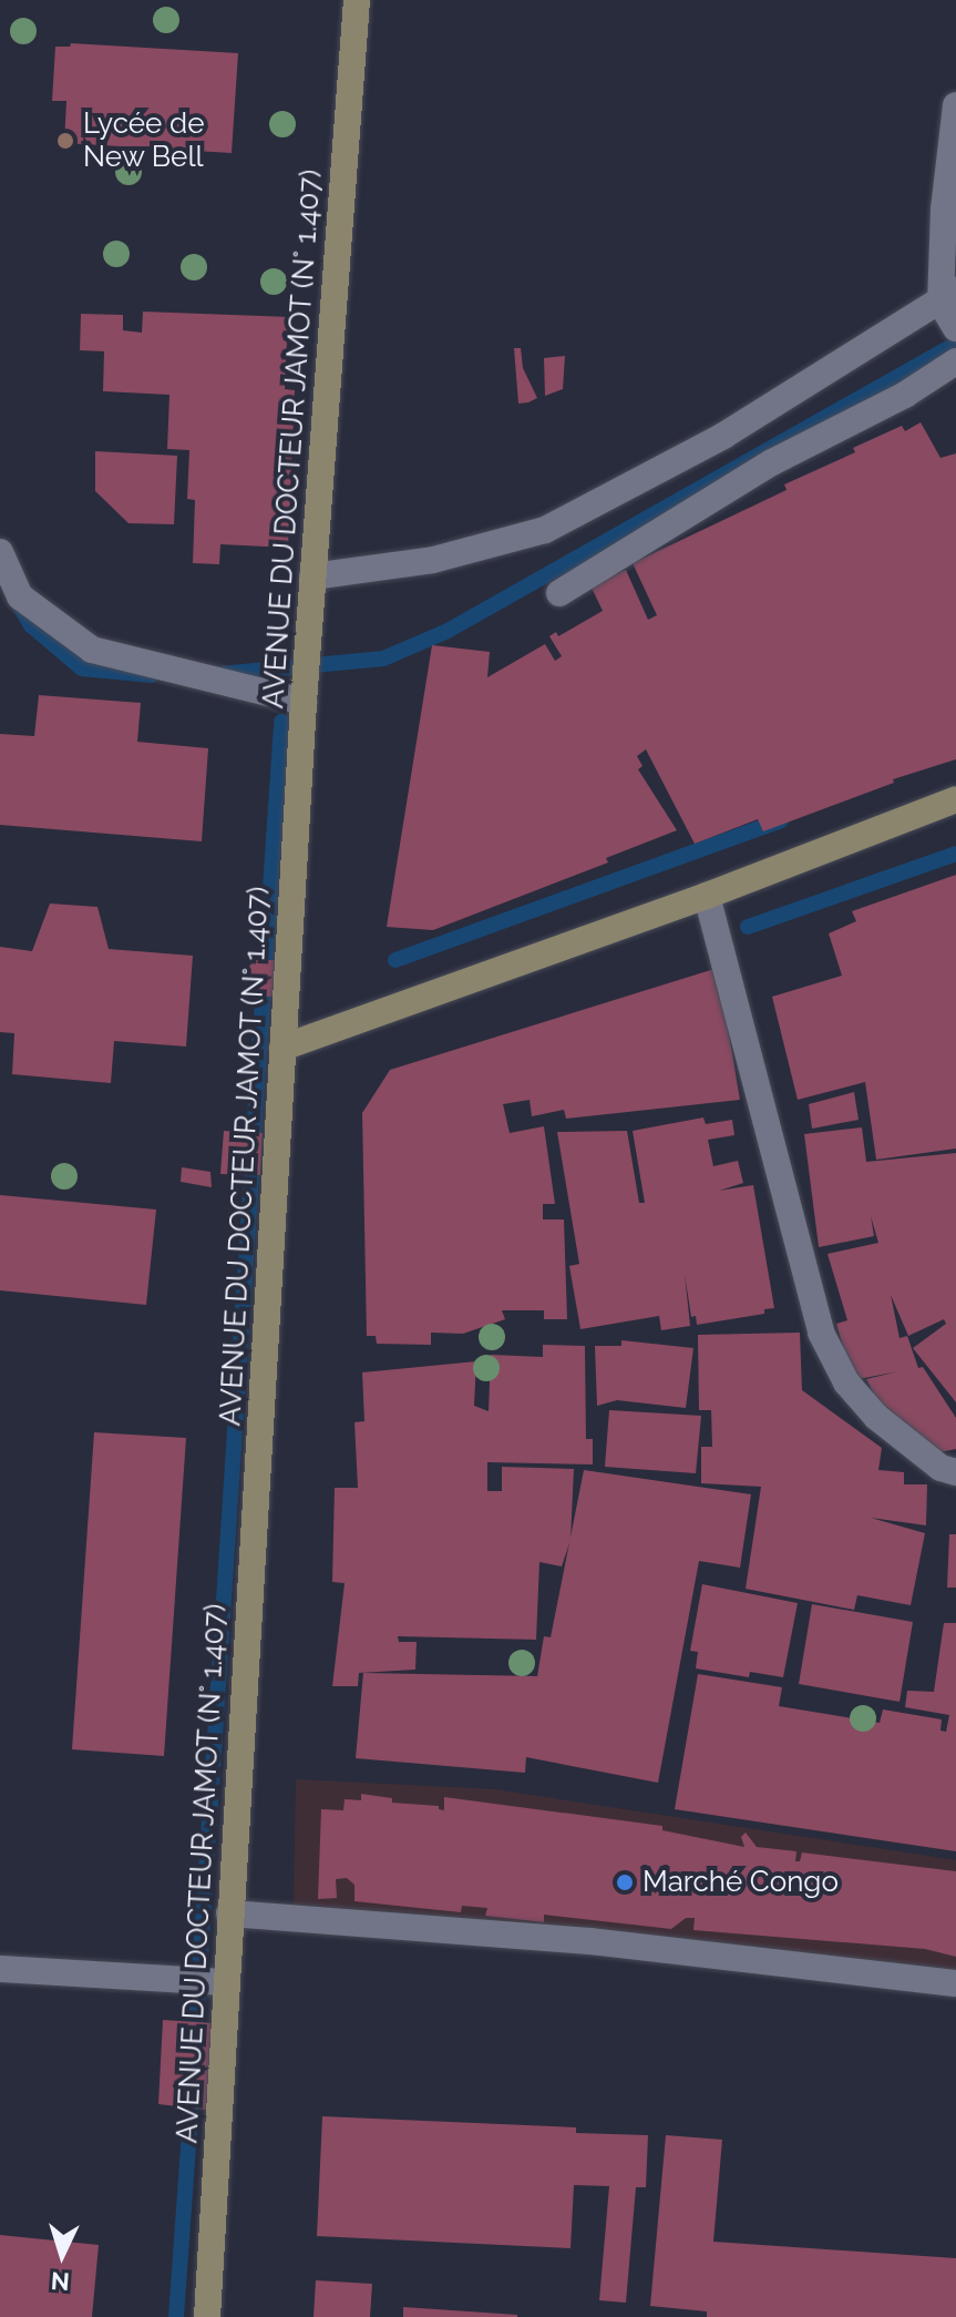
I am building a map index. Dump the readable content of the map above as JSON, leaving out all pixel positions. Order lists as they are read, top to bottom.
{
  "streets": {
    "main road": ["AVENUE DU DOCTEUR JAMOT (N° 1.407)"]
  },
  "places": ["Lycée de New Bell", "Marché Congo"],
  "north": "bottom"
}
